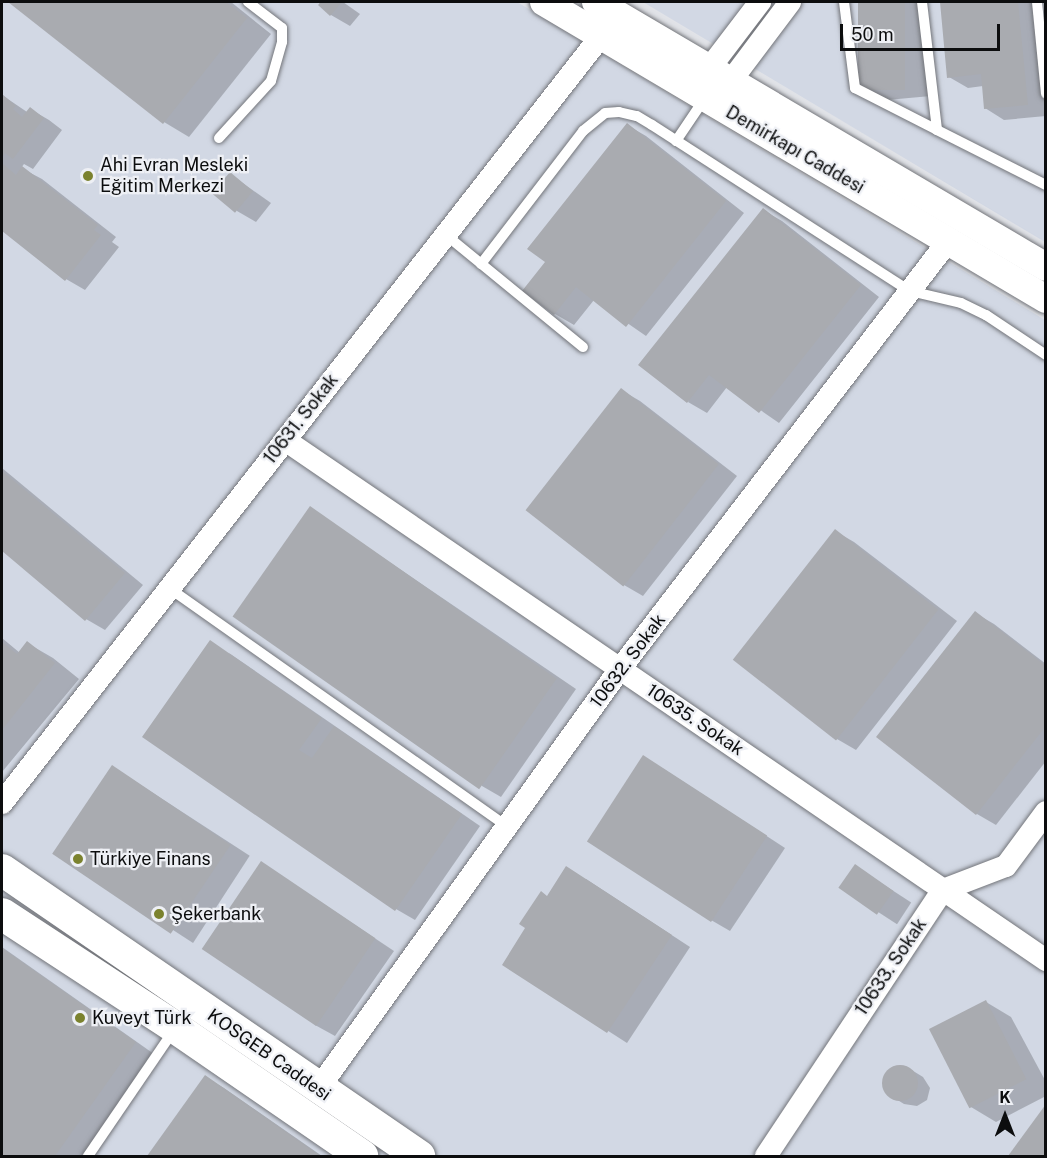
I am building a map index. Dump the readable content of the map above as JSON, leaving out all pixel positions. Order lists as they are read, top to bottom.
{
  "streets": {
    "main road": ["KOSGEB Caddesi"],
    "street": [
      "Demirkapı Caddesi",
      "10631. Sokak",
      "10632. Sokak",
      "10635. Sokak",
      "10633. Sokak"
    ]
  },
  "crossings": [
    ["Demirkapı Caddesi", "10631. Sokak"],
    ["Demirkapı Caddesi", "10632. Sokak"],
    ["10631. Sokak", "10635. Sokak"],
    ["10632. Sokak", "10635. Sokak"],
    ["10632. Sokak", "KOSGEB Caddesi"],
    ["10635. Sokak", "10633. Sokak"]
  ],
  "places": [
    "Ahi Evran Mesleki Eğitim Merkezi",
    "Türkiye Finans",
    "Şekerbank",
    "Kuveyt Türk"
  ],
  "scale_bar": "50 m",
  "north": "top"
}
